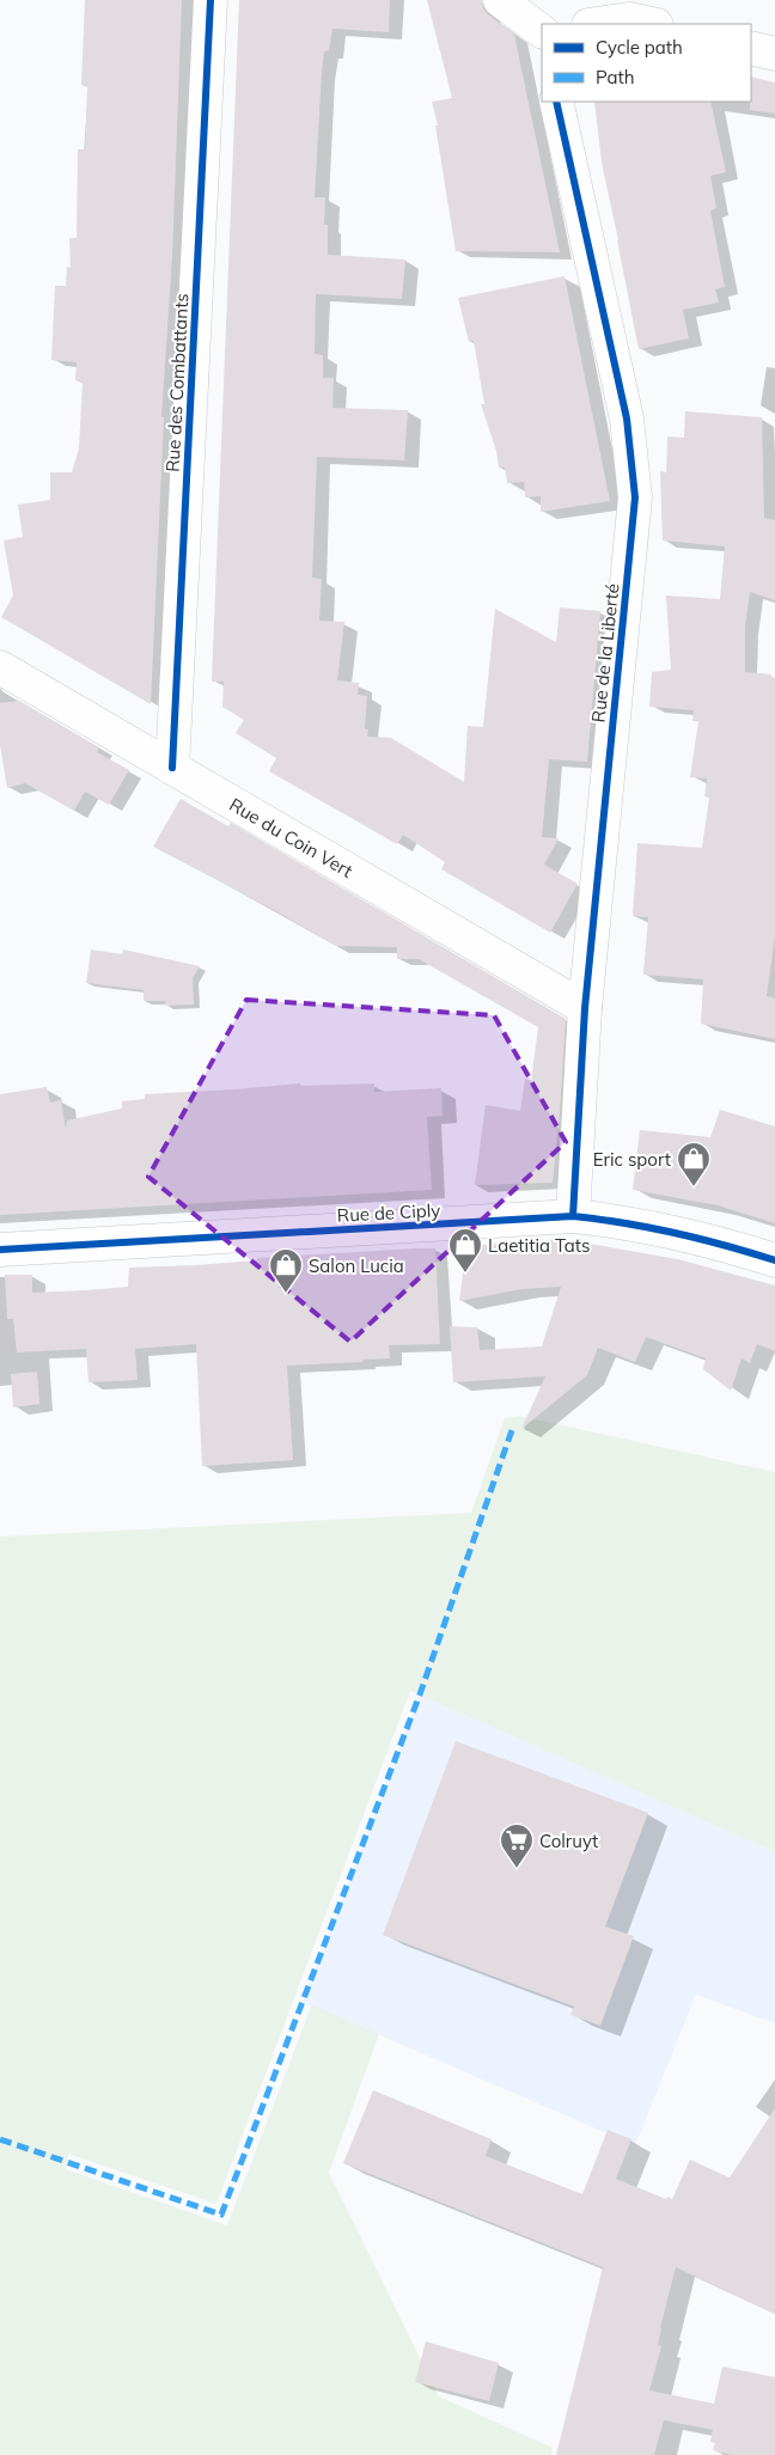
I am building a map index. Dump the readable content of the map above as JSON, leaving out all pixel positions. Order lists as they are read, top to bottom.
{
  "streets": {
    "street": [
      "Rue des Combattants",
      "Rue de la Liberté",
      "Rue du Coin Vert",
      "Rue de Ciply"
    ]
  },
  "crossings": [
    ["Rue des Combattants", "Rue du Coin Vert"],
    ["Rue de la Liberté", "Rue du Coin Vert"],
    ["Rue de la Liberté", "Rue de Ciply"]
  ],
  "places": {
    "shop": ["Eric sport", "Laetitia Tats", "Salon Lucia"],
    "supermarket": ["Colruyt"]
  },
  "legend": ["Cycle path", "Path"]
}
